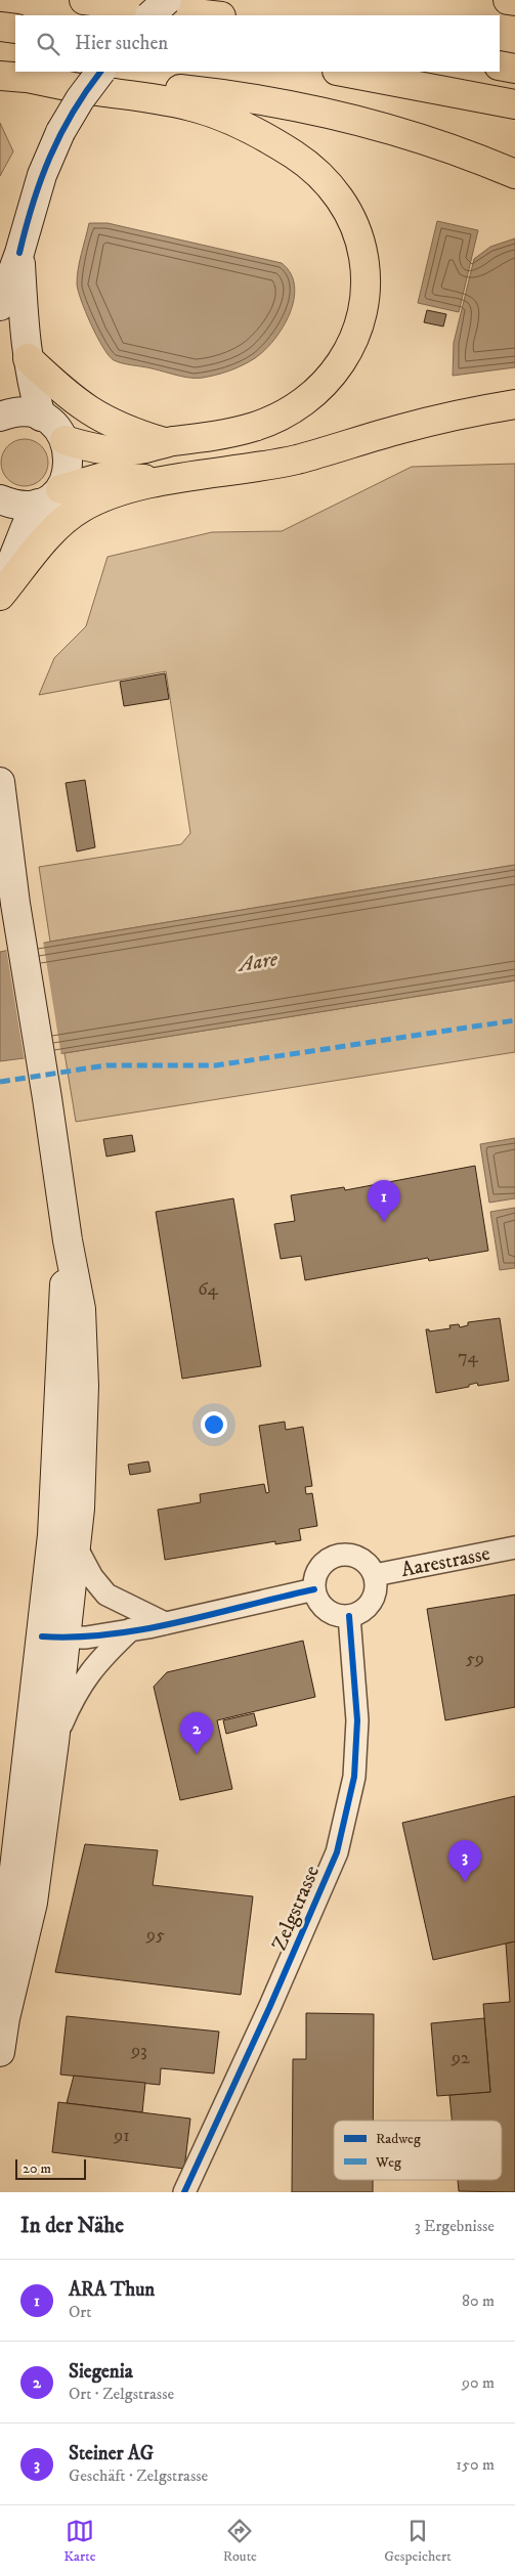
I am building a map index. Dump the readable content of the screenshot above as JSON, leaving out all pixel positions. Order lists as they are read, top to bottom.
{
  "streets": {
    "street": ["Aarestrasse", "Zelgstrasse"]
  },
  "crossings": [
    ["Aarestrasse", "Zelgstrasse"]
  ],
  "water": ["Aare"],
  "house_numbers": [
    "64",
    "74",
    "59",
    "95",
    "93",
    "92",
    "91"
  ],
  "legend": ["Radweg", "Weg"],
  "scale_bar": "20 m",
  "page": {
    "search": "Hier suchen",
    "pins": ["1", "2", "3"],
    "scale": "20 m",
    "heading": ["In der Nähe", "3 Ergebnisse"],
    "list": [
      {
        "mark": "1",
        "name": "ARA Thun",
        "note": "Ort",
        "value": "80 m"
      },
      {
        "mark": "2",
        "name": "Siegenia",
        "note": "Ort · Zelgstrasse",
        "value": "90 m"
      },
      {
        "mark": "3",
        "name": "Steiner AG",
        "note": "Geschäft · Zelgstrasse",
        "value": "150 m"
      }
    ],
    "nav": ["Karte", "Route", "Gespeichert"]
  }
}
